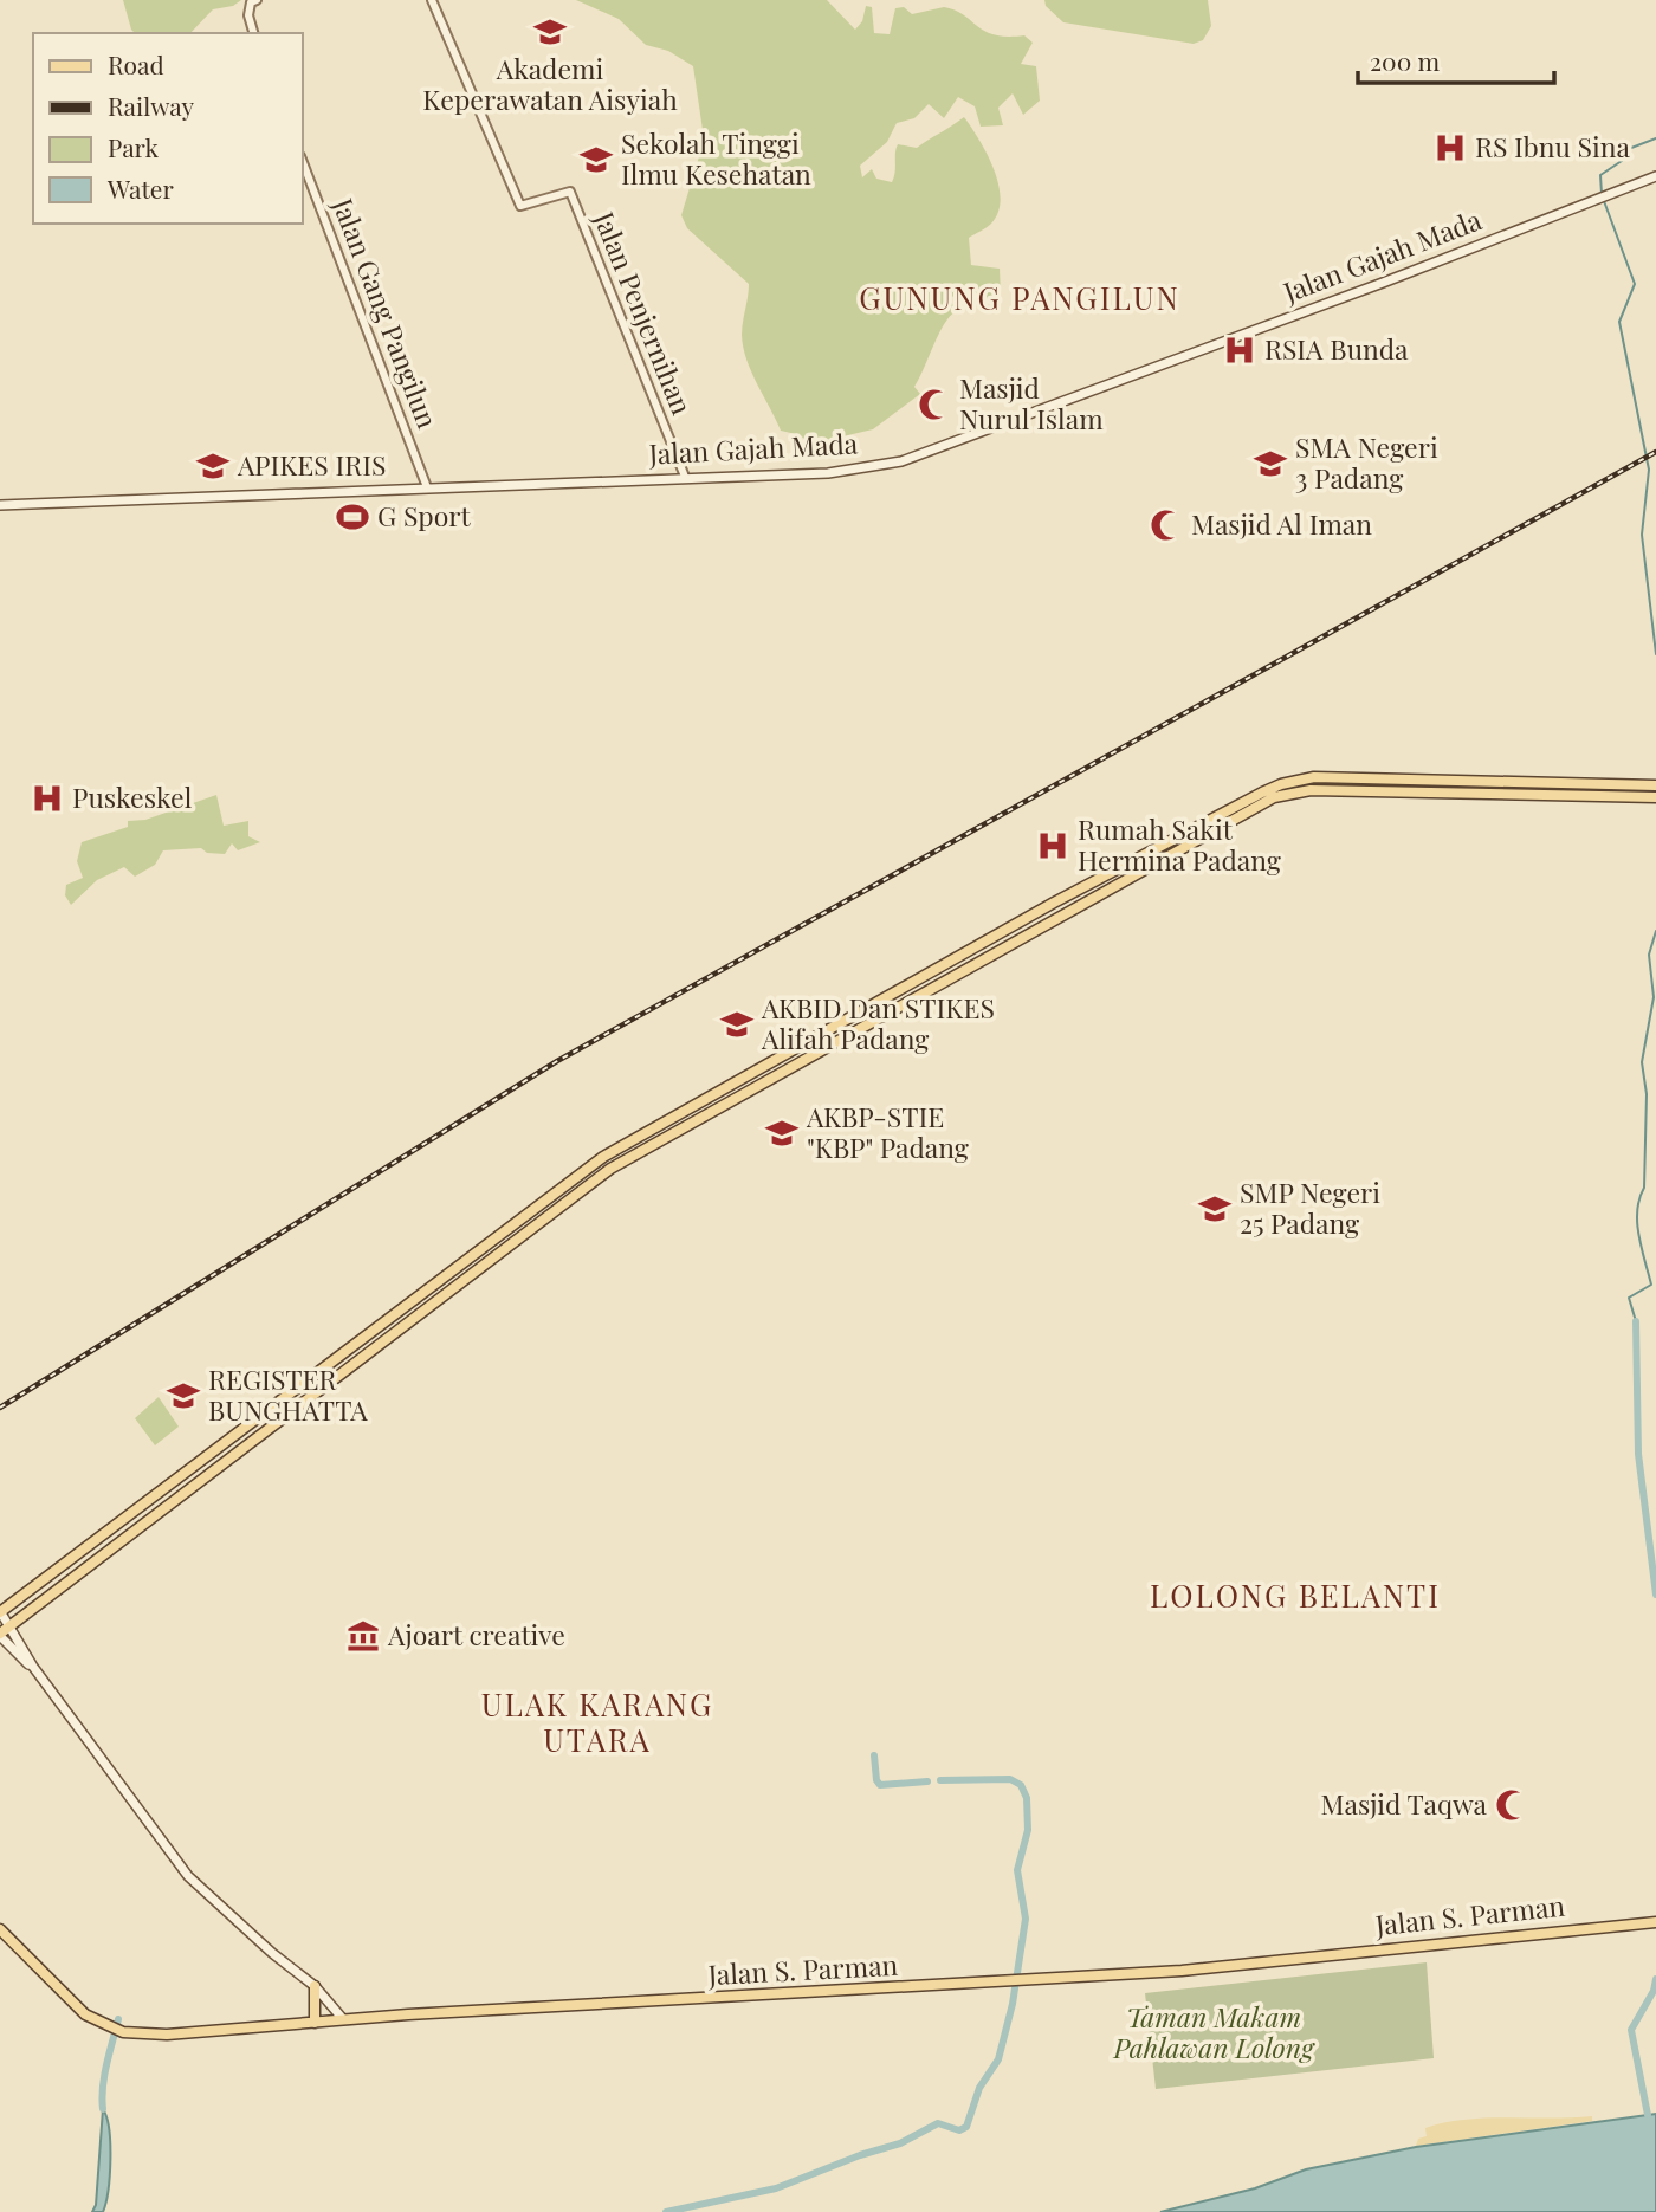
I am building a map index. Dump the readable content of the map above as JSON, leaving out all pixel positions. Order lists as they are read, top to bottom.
{
  "streets": {
    "main road": ["Jalan Gajah Mada", "Jalan S. Parman"],
    "street": ["Jalan Gang Pangilun", "Jalan Penjernihan"]
  },
  "crossings": [
    ["Jalan Gajah Mada", "Jalan Gang Pangilun"],
    ["Jalan Gajah Mada", "Jalan Penjernihan"]
  ],
  "districts": ["GUNUNG PANGILUN", "LOLONG BELANTI", "ULAK KARANG UTARA"],
  "parks": ["Taman Makam Pahlawan Lolong"],
  "places": {
    "school or university": [
      "Akademi Keperawatan Aisyiah",
      "Sekolah Tinggi Ilmu Kesehatan",
      "SMA Negeri 3 Padang",
      "APIKES IRIS",
      "AKBID Dan STIKES Alifah Padang",
      "AKBP-STIE \"KBP\" Padang",
      "SMP Negeri 25 Padang",
      "REGISTER BUNGHATTA"
    ],
    "hospital": [
      "RS Ibnu Sina",
      "RSIA Bunda",
      "Puskeskel",
      "Rumah Sakit Hermina Padang"
    ],
    "mosque": ["Masjid Nurul Islam", "Masjid Al Iman", "Masjid Taqwa"],
    "sports": ["G Sport"],
    "museum": ["Ajoart creative"]
  },
  "legend": [
    "Road",
    "Railway",
    "Park",
    "Water"
  ],
  "scale_bar": "200 m"
}
